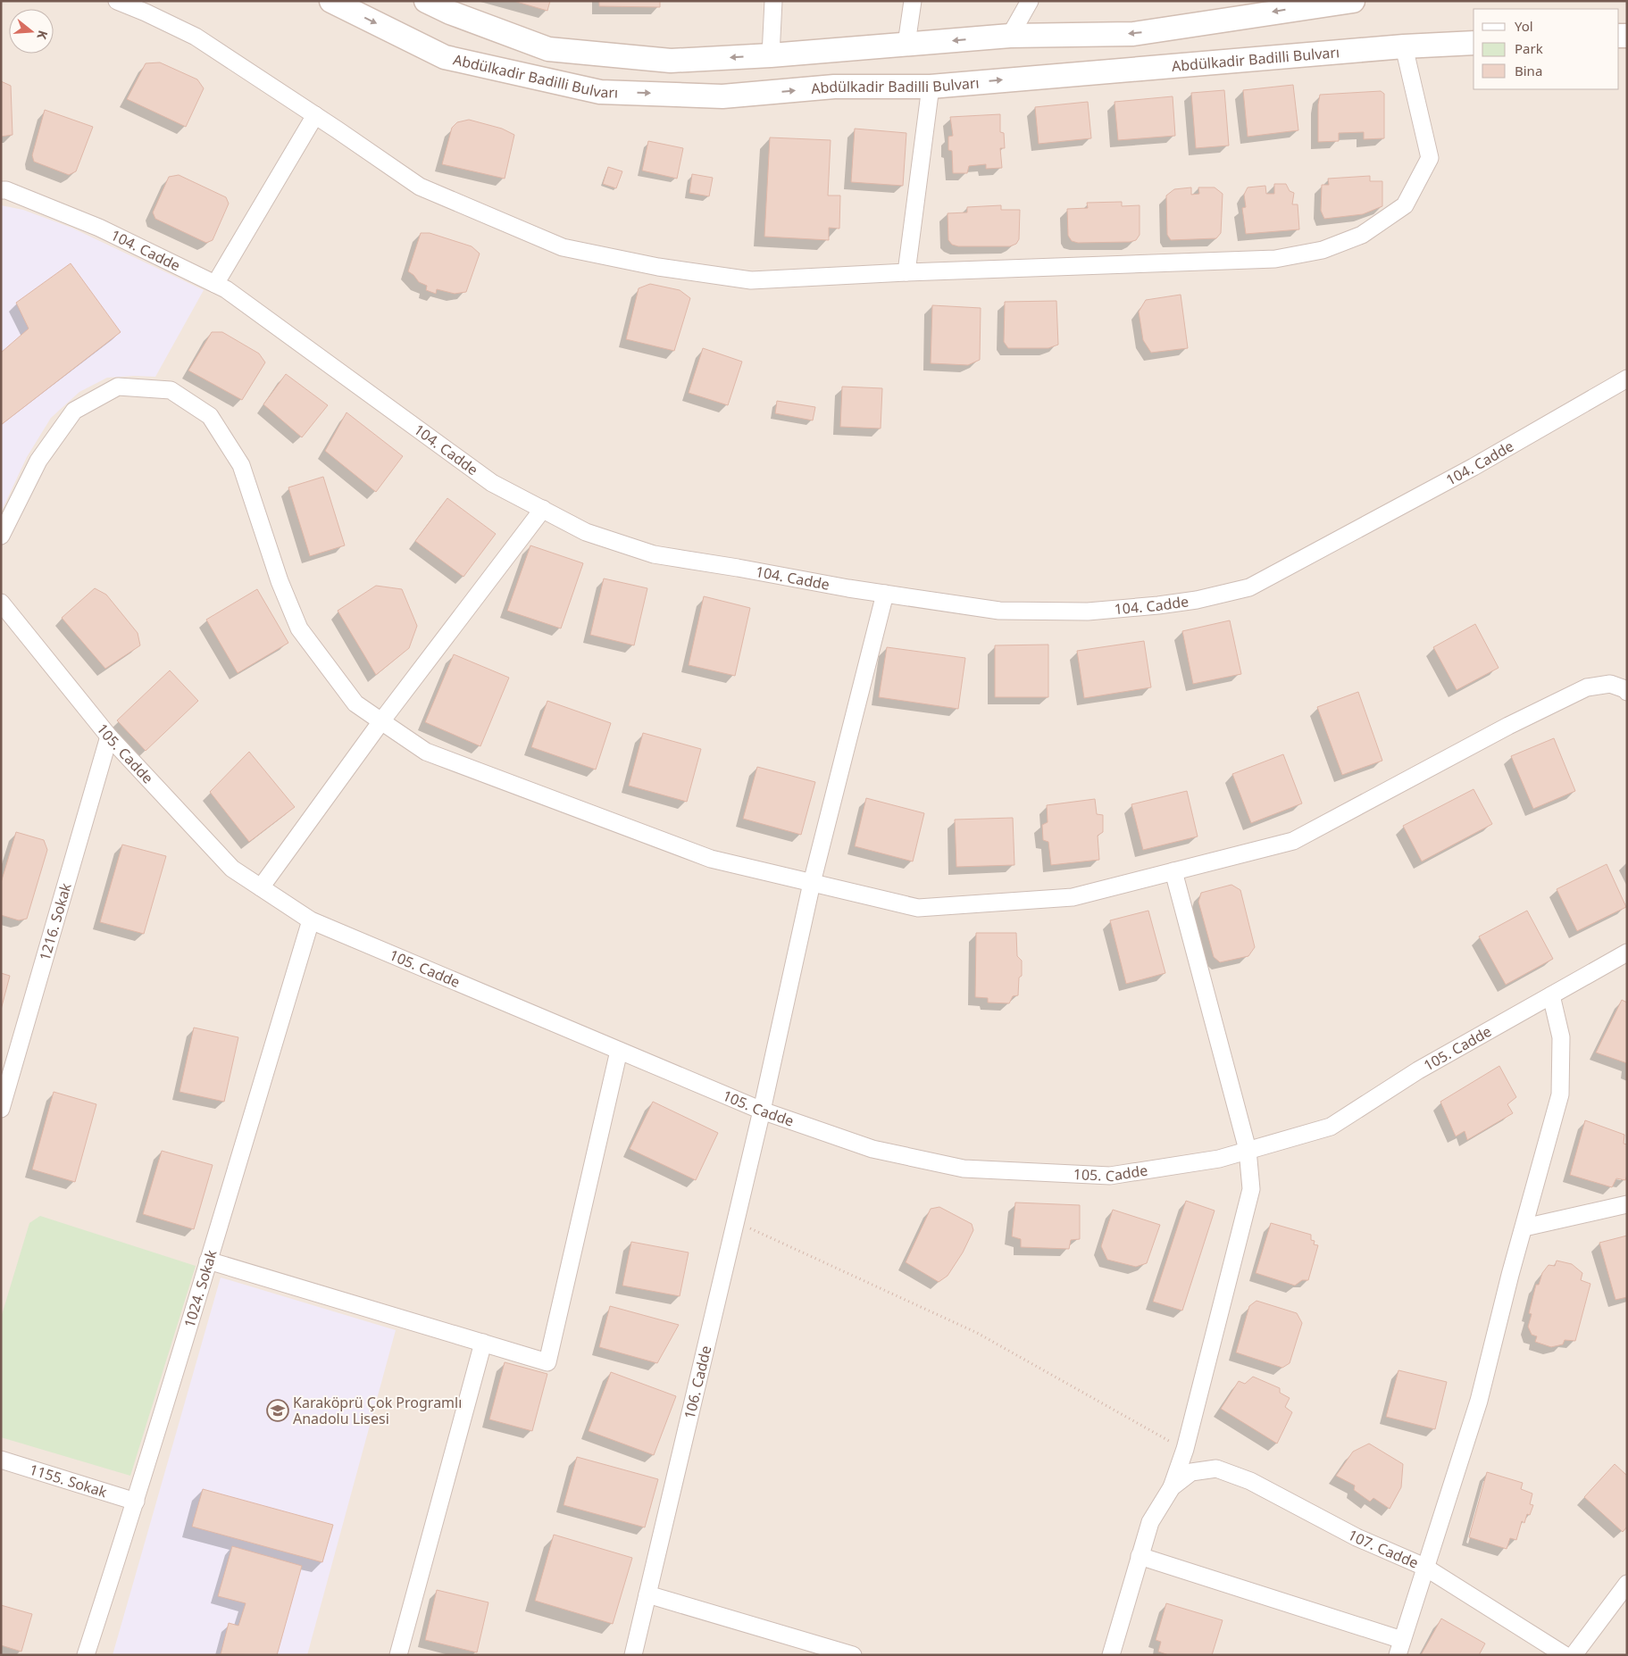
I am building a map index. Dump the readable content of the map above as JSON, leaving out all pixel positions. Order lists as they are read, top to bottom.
{
  "streets": {
    "main road": ["Abdülkadir Badilli Bulvarı"],
    "street": [
      "104. Cadde",
      "105. Cadde",
      "1216. Sokak",
      "1024. Sokak",
      "106. Cadde",
      "1155. Sokak",
      "107. Cadde"
    ]
  },
  "crossings": [
    ["104. Cadde", "106. Cadde"],
    ["105. Cadde", "1216. Sokak"],
    ["105. Cadde", "1024. Sokak"],
    ["105. Cadde", "106. Cadde"],
    ["1024. Sokak", "1155. Sokak"]
  ],
  "places": {
    "school or university": ["Karaköprü Çok Programlı Anadolu Lisesi"]
  },
  "legend": ["Yol", "Park", "Bina"],
  "north": "right"
}
